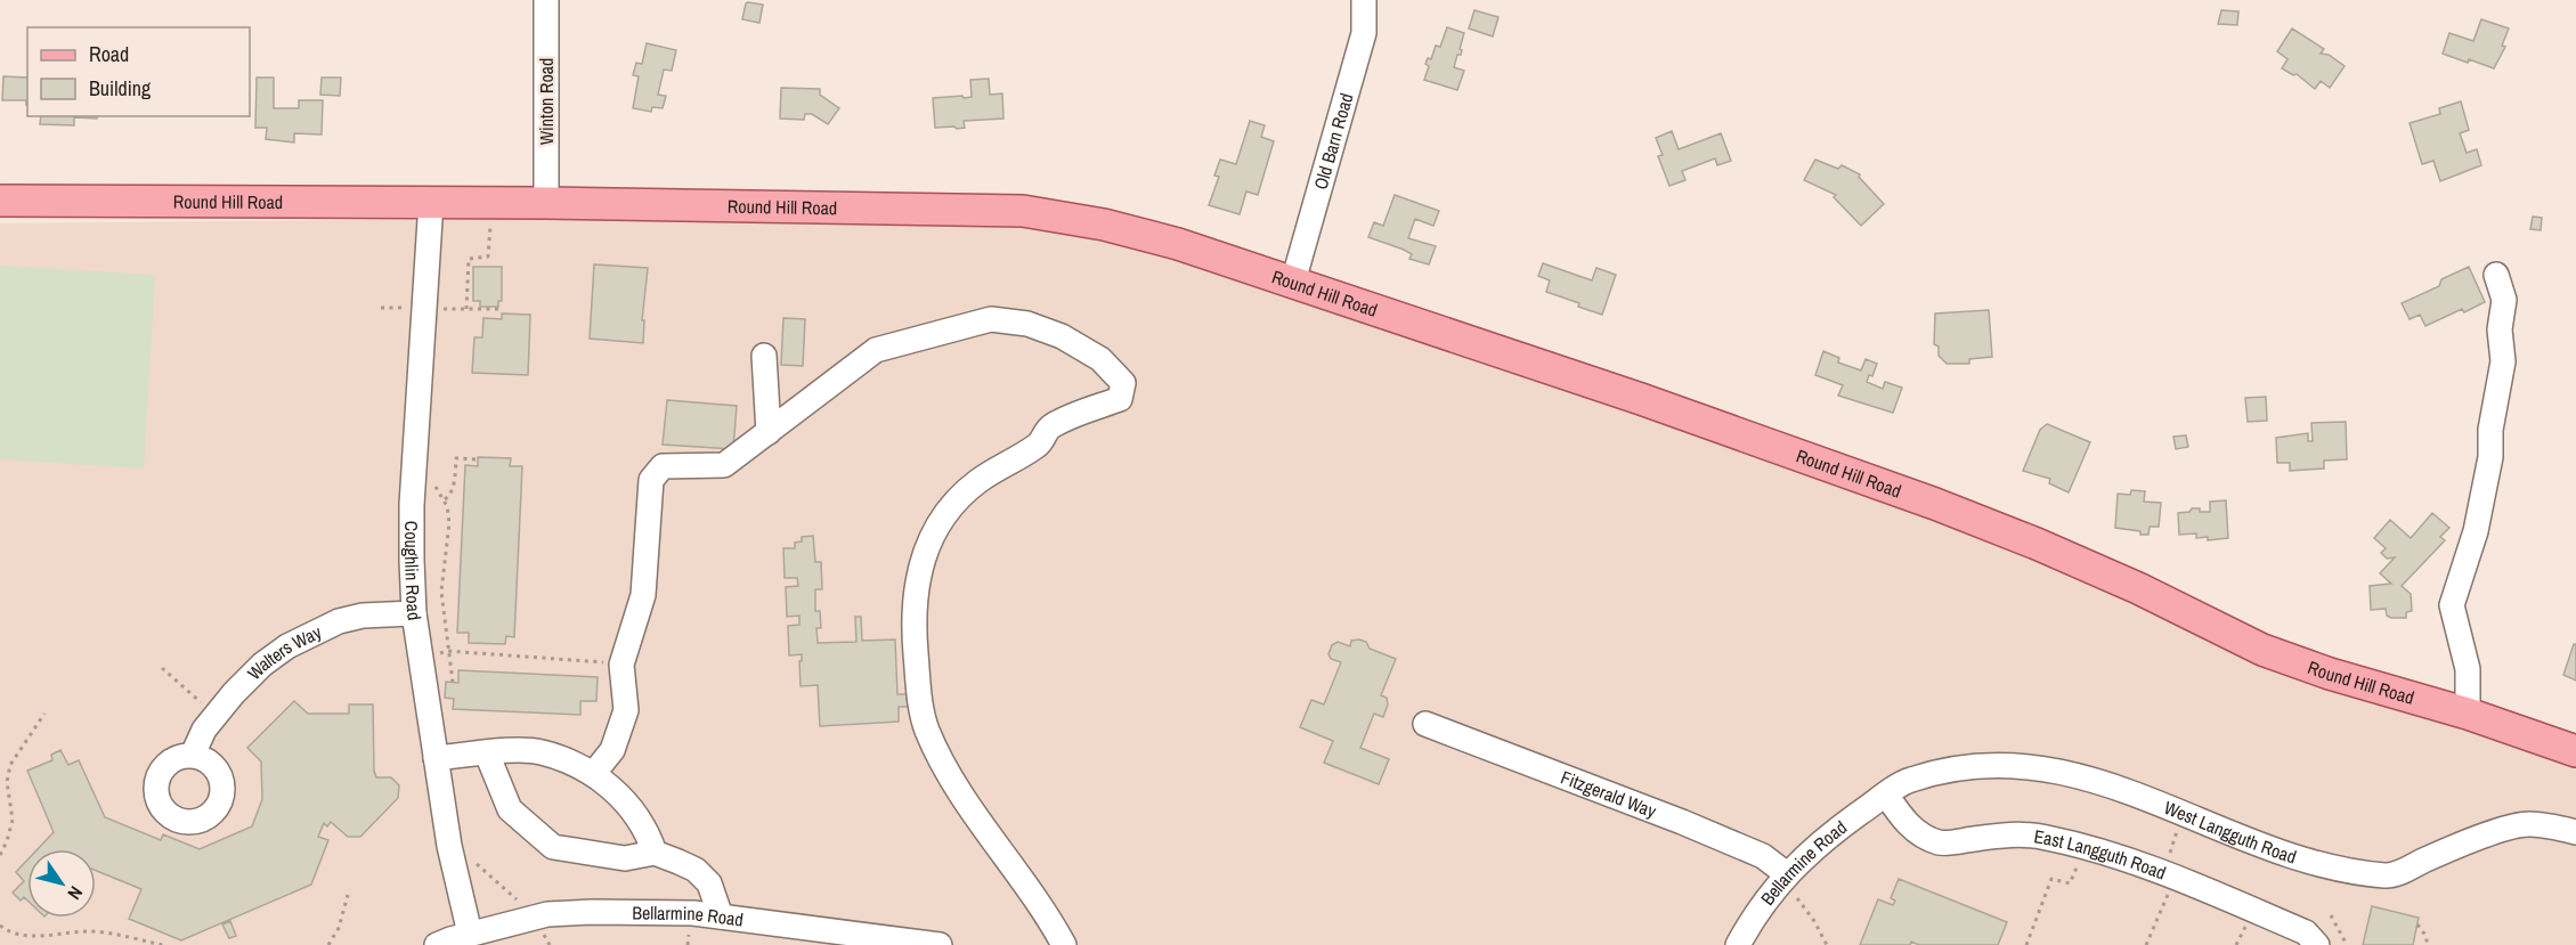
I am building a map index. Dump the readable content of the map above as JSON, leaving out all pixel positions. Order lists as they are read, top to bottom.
{
  "streets": {
    "main road": ["Round Hill Road"],
    "street": [
      "Winton Road",
      "Old Barn Road",
      "Coughlin Road",
      "Walters Way",
      "Fitzgerald Way",
      "West Langguth Road",
      "East Langguth Road",
      "Bellarmine Road"
    ]
  },
  "crossings": [
    ["Winton Road", "Round Hill Road"],
    ["Old Barn Road", "Round Hill Road"],
    ["Round Hill Road", "Coughlin Road"],
    ["Coughlin Road", "Walters Way"],
    ["Coughlin Road", "Bellarmine Road"],
    ["Fitzgerald Way", "Bellarmine Road"],
    ["West Langguth Road", "East Langguth Road"],
    ["West Langguth Road", "Bellarmine Road"],
    ["East Langguth Road", "Bellarmine Road"]
  ],
  "legend": ["Road", "Building"],
  "north": "bottom right"
}
